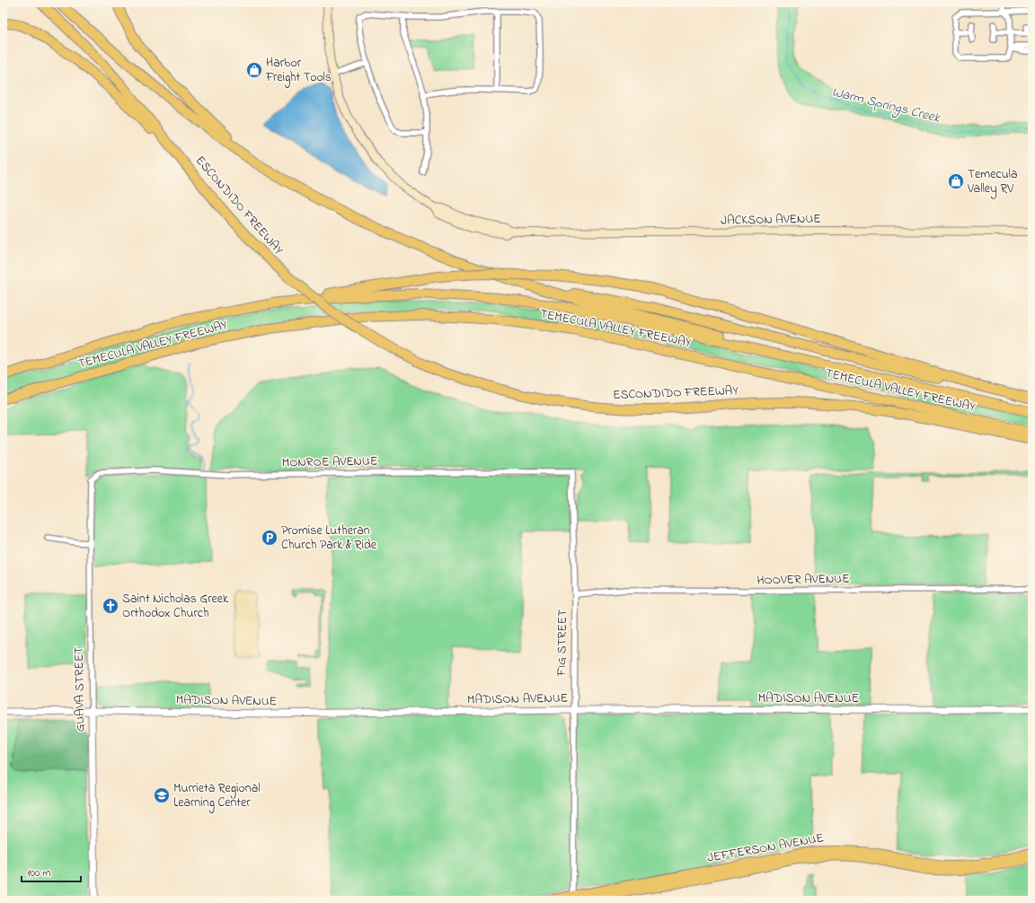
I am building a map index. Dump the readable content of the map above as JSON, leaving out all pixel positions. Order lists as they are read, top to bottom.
{
  "streets": {
    "highway": ["ESCONDIDO FREEWAY", "TEMECULA VALLEY FREEWAY"],
    "main road": ["JACKSON AVENUE", "JEFFERSON AVENUE"],
    "street": [
      "MONROE AVENUE",
      "HOOVER AVENUE",
      "FIG STREET",
      "GUAVA STREET",
      "MADISON AVENUE"
    ]
  },
  "crossings": [
    ["MONROE AVENUE", "FIG STREET"],
    ["MONROE AVENUE", "GUAVA STREET"],
    ["HOOVER AVENUE", "FIG STREET"],
    ["FIG STREET", "MADISON AVENUE"],
    ["FIG STREET", "JEFFERSON AVENUE"],
    ["GUAVA STREET", "MADISON AVENUE"]
  ],
  "water": ["Warm Springs Creek"],
  "places": {
    "shop": ["Harbor Freight Tools", "Temecula Valley RV"],
    "parking": ["Promise Lutheran Church Park & Ride"],
    "church": ["Saint Nicholas Greek Orthodox Church"],
    "school or university": ["Murrieta Regional Learning Center"]
  },
  "scale_bar": "100 m"
}
